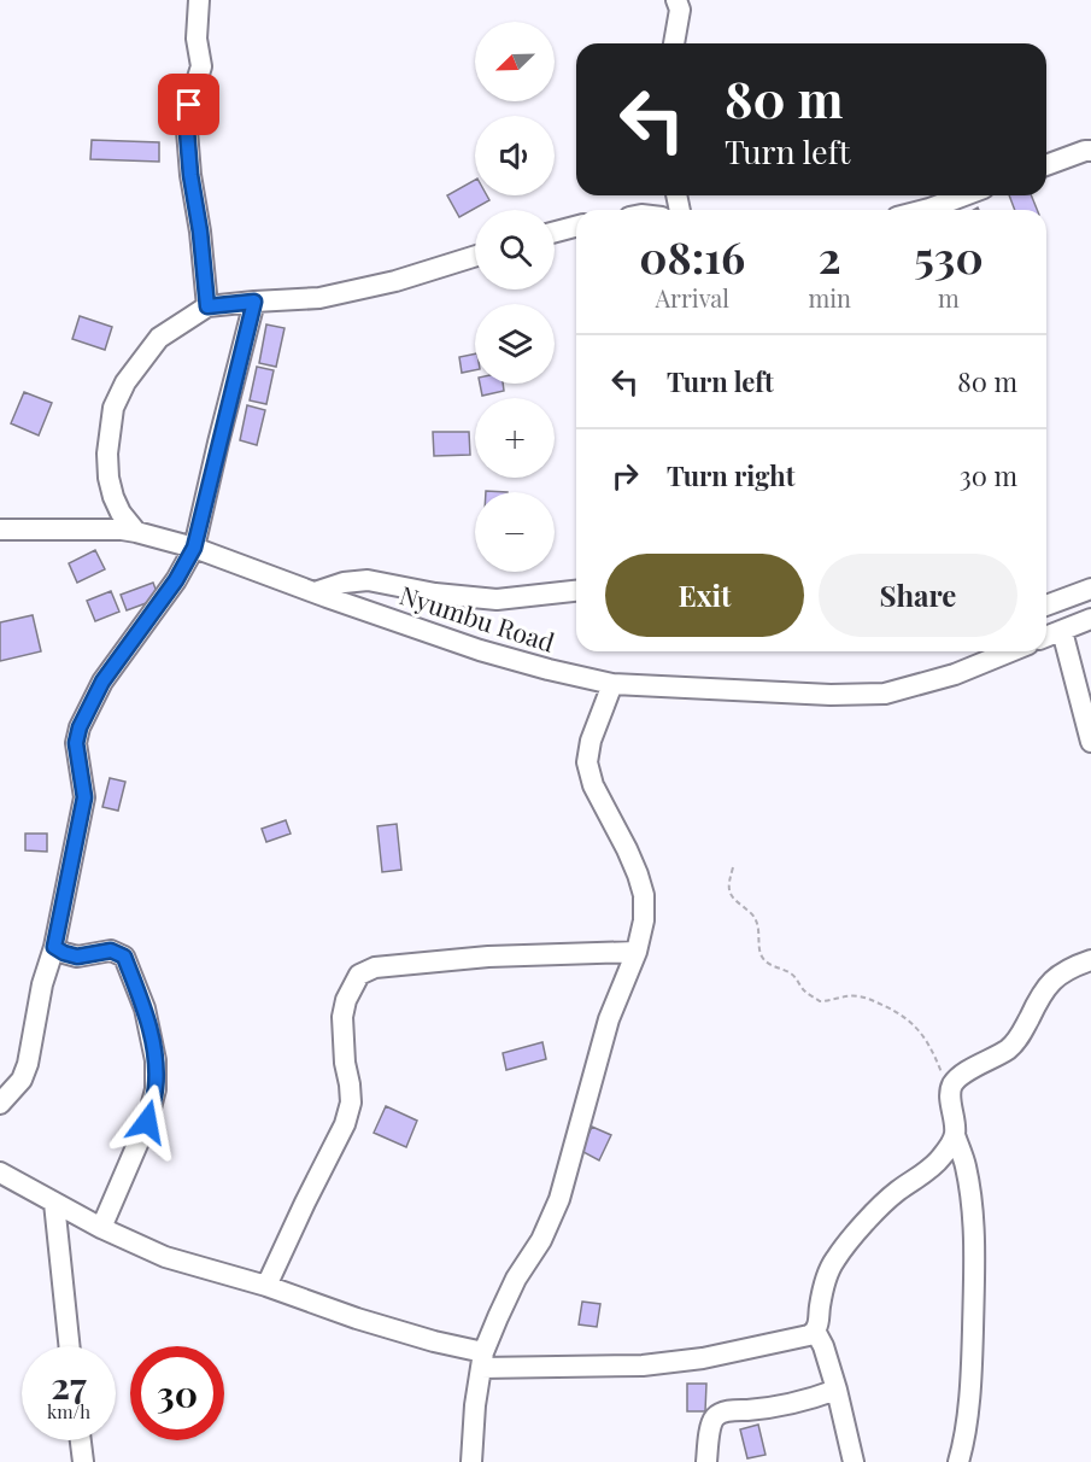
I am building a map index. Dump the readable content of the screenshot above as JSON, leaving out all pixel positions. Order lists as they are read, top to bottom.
{
  "streets": {
    "street": ["Nyumbu Road"]
  },
  "north": "bottom left",
  "page": {
    "map_buttons": ["+", "−"],
    "turn": ["80 m", "Turn left"],
    "eta": [
      "08:16",
      "Arrival",
      "2",
      "min",
      "530",
      "m"
    ],
    "list": [
      {
        "name": "Turn left",
        "value": "80 m"
      },
      {
        "name": "Turn right",
        "value": "30 m"
      }
    ],
    "buttons": ["Exit", "Share"],
    "speed": "27 km/h",
    "limit": "30"
  }
}
